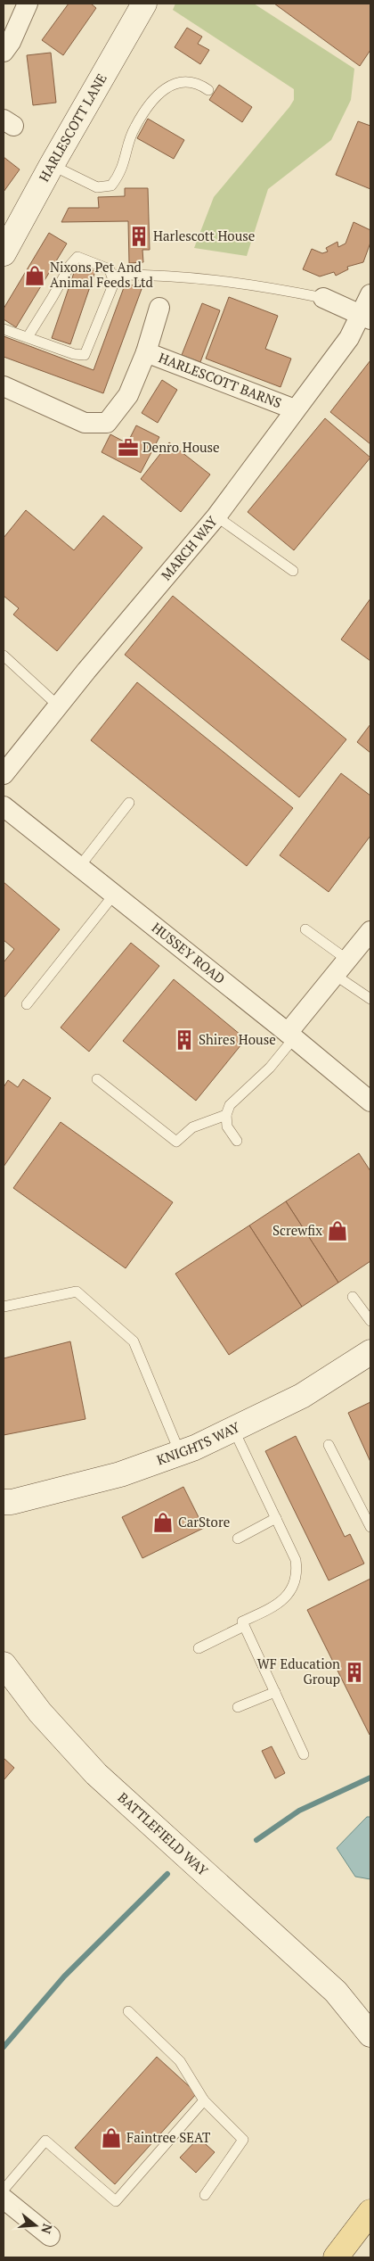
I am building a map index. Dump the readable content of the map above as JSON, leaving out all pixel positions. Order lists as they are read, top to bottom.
{
  "streets": {
    "street": [
      "HARLESCOTT LANE",
      "HARLESCOTT BARNS",
      "MARCH WAY",
      "HUSSEY ROAD",
      "KNIGHTS WAY",
      "BATTLEFIELD WAY"
    ]
  },
  "crossings": [
    ["HARLESCOTT BARNS", "MARCH WAY"]
  ],
  "places": {
    "building": ["Harlescott House", "Shires House", "WF Education Group"],
    "shop": [
      "Nixons Pet And Animal Feeds Ltd",
      "Screwfix",
      "CarStore",
      "Faintree SEAT"
    ],
    "office": ["Denro House"]
  },
  "north": "right"
}
